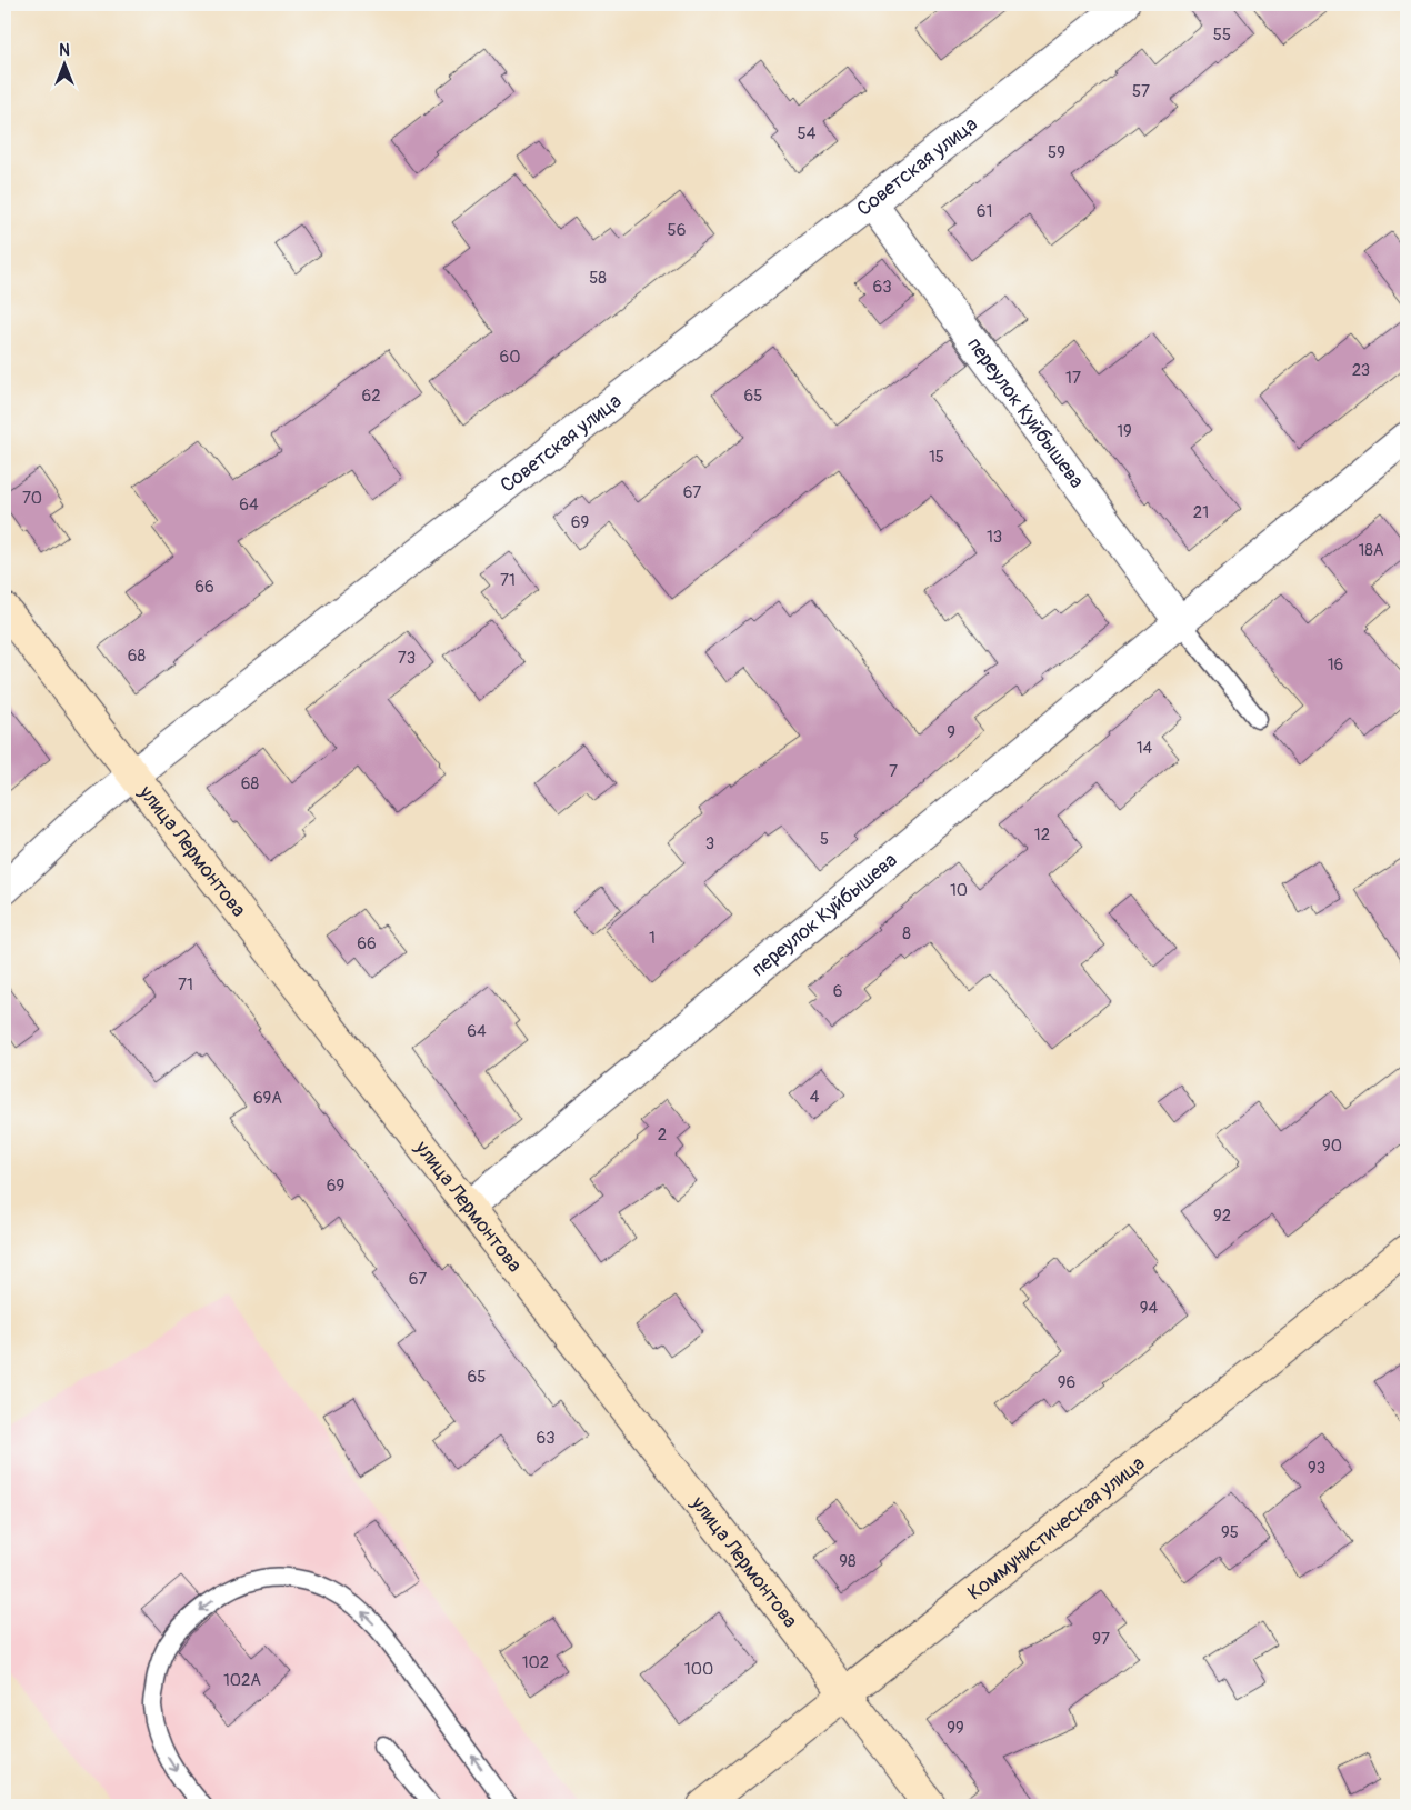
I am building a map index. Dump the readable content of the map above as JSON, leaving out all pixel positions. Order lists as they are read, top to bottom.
{
  "streets": {
    "main road": ["улица Лермонтова", "Коммунистическая улица"],
    "street": ["Советская улица", "переулок Куйбышева"]
  },
  "crossings": [
    ["Советская улица", "переулок Куйбышева"],
    ["Советская улица", "улица Лермонтова"],
    ["переулок Куйбышева", "улица Лермонтова"],
    ["улица Лермонтова", "Коммунистическая улица"]
  ],
  "house_numbers": [
    "55",
    "57",
    "54",
    "59",
    "61",
    "56",
    "58",
    "63",
    "60",
    "23",
    "17",
    "62",
    "65",
    "19",
    "15",
    "67",
    "70",
    "64",
    "21",
    "69",
    "13",
    "18А",
    "71",
    "66",
    "68",
    "73",
    "16",
    "9",
    "14",
    "7",
    "68",
    "12",
    "5",
    "3",
    "10",
    "8",
    "1",
    "66",
    "71",
    "6",
    "64",
    "4",
    "69А",
    "2",
    "90",
    "69",
    "92",
    "67",
    "94",
    "65",
    "96",
    "63",
    "93",
    "95",
    "98",
    "97",
    "102",
    "100",
    "102А",
    "99"
  ],
  "north": "top"
}
